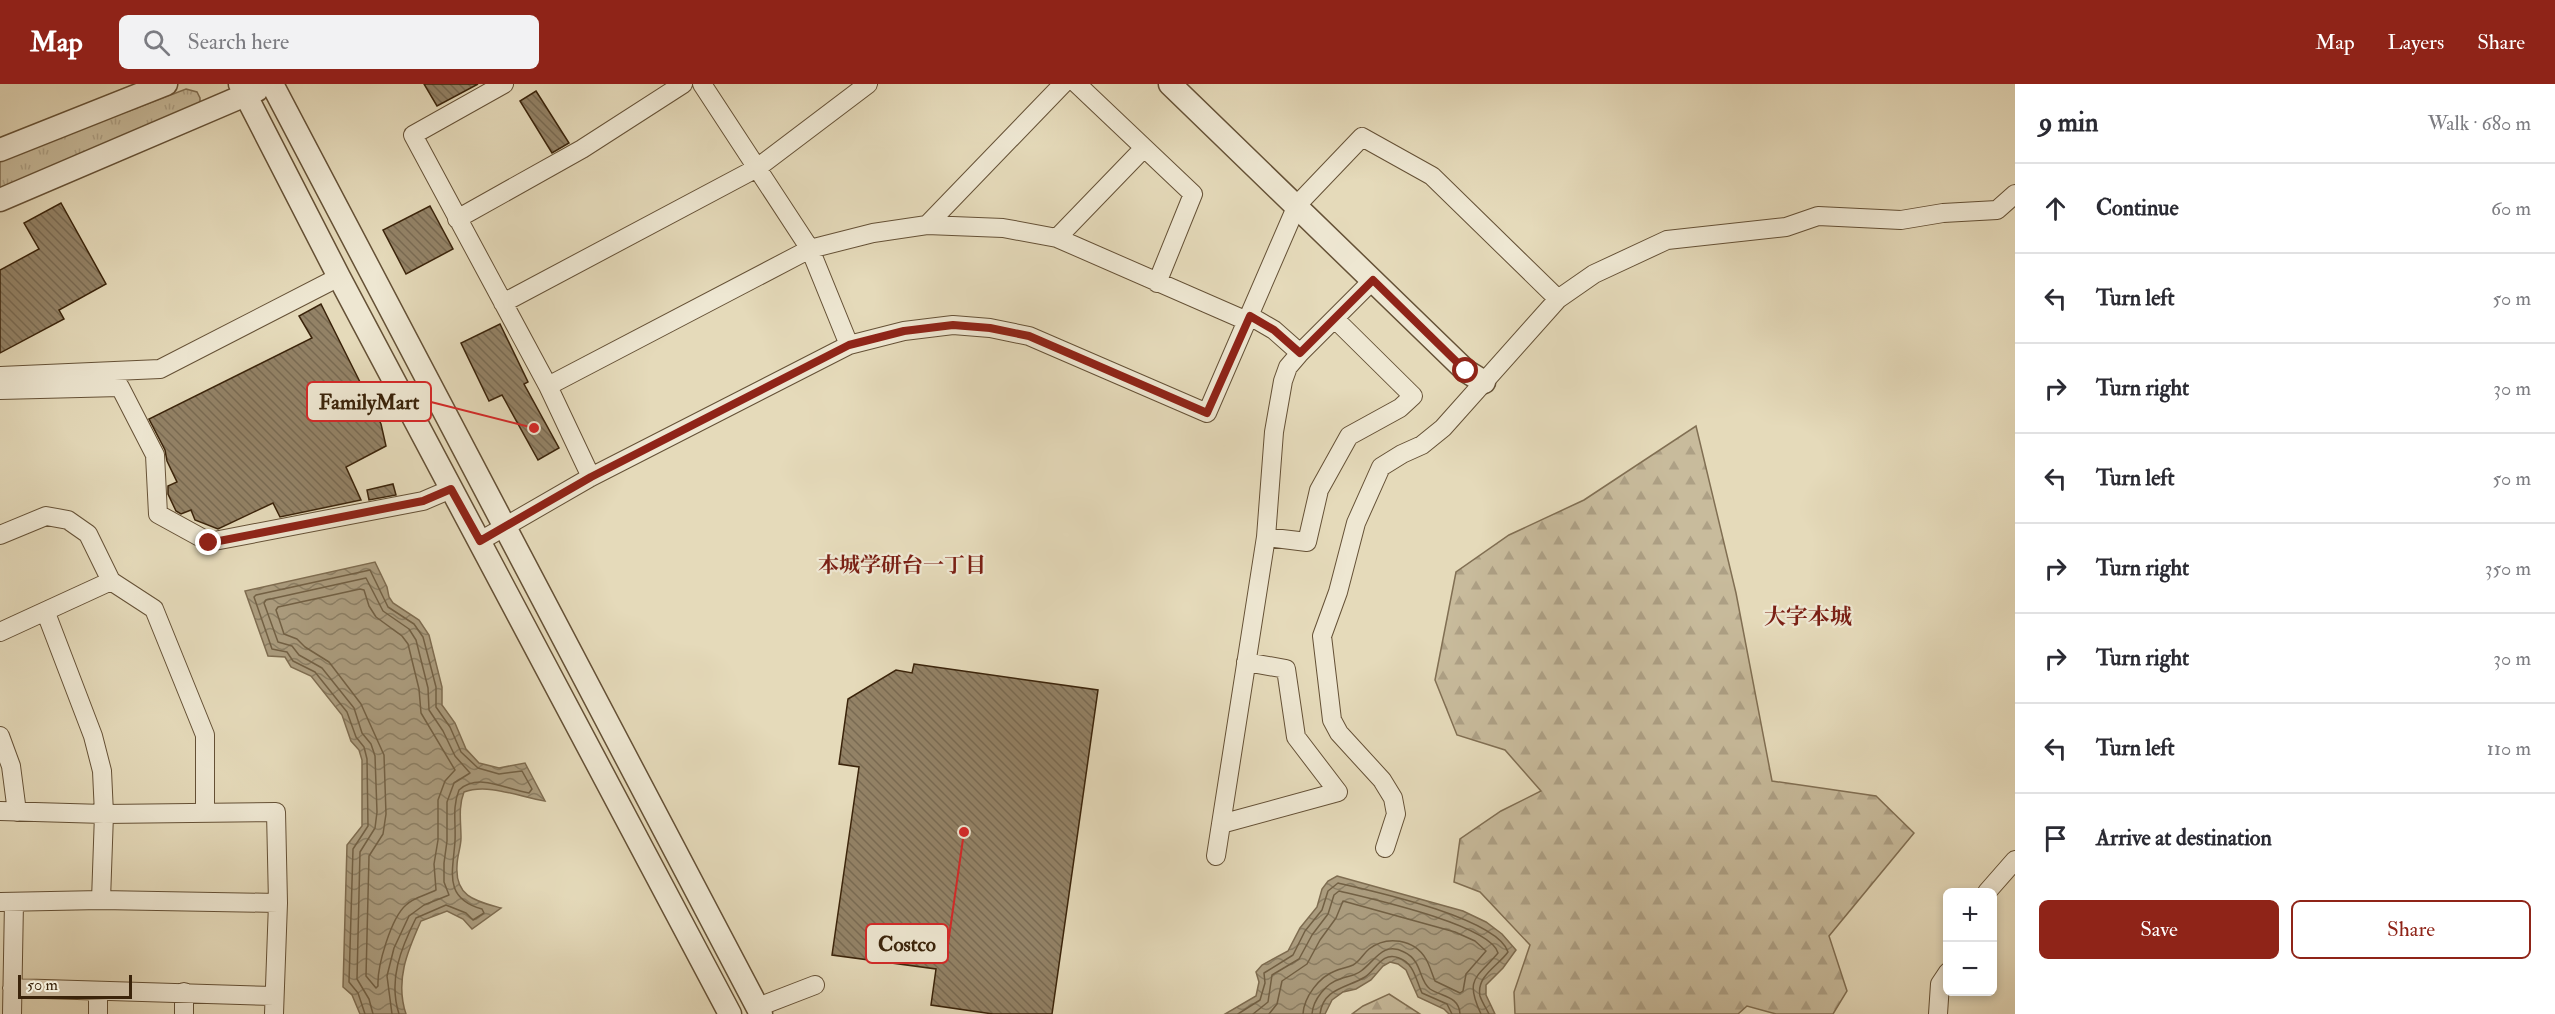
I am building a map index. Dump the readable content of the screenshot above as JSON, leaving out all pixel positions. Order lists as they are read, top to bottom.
{
  "districts": ["本城学研台一丁目", "大字本城"],
  "places": ["FamilyMart", "Costco"],
  "scale_bar": "50 m",
  "page": {
    "header": "Map",
    "search": "Search here",
    "nav": ["Map", "Layers", "Share"],
    "heading": ["9 min", "Walk · 680 m"],
    "list": [
      ["Continue", "60 m"],
      ["Turn left", "50 m"],
      ["Turn right", "30 m"],
      ["Turn left", "50 m"],
      ["Turn right", "350 m"],
      ["Turn right", "30 m"],
      ["Turn left", "110 m"],
      "Arrive at destination"
    ],
    "buttons": ["Save", "Share"],
    "map_buttons": ["+", "−"],
    "scale": "50 m"
  }
}
